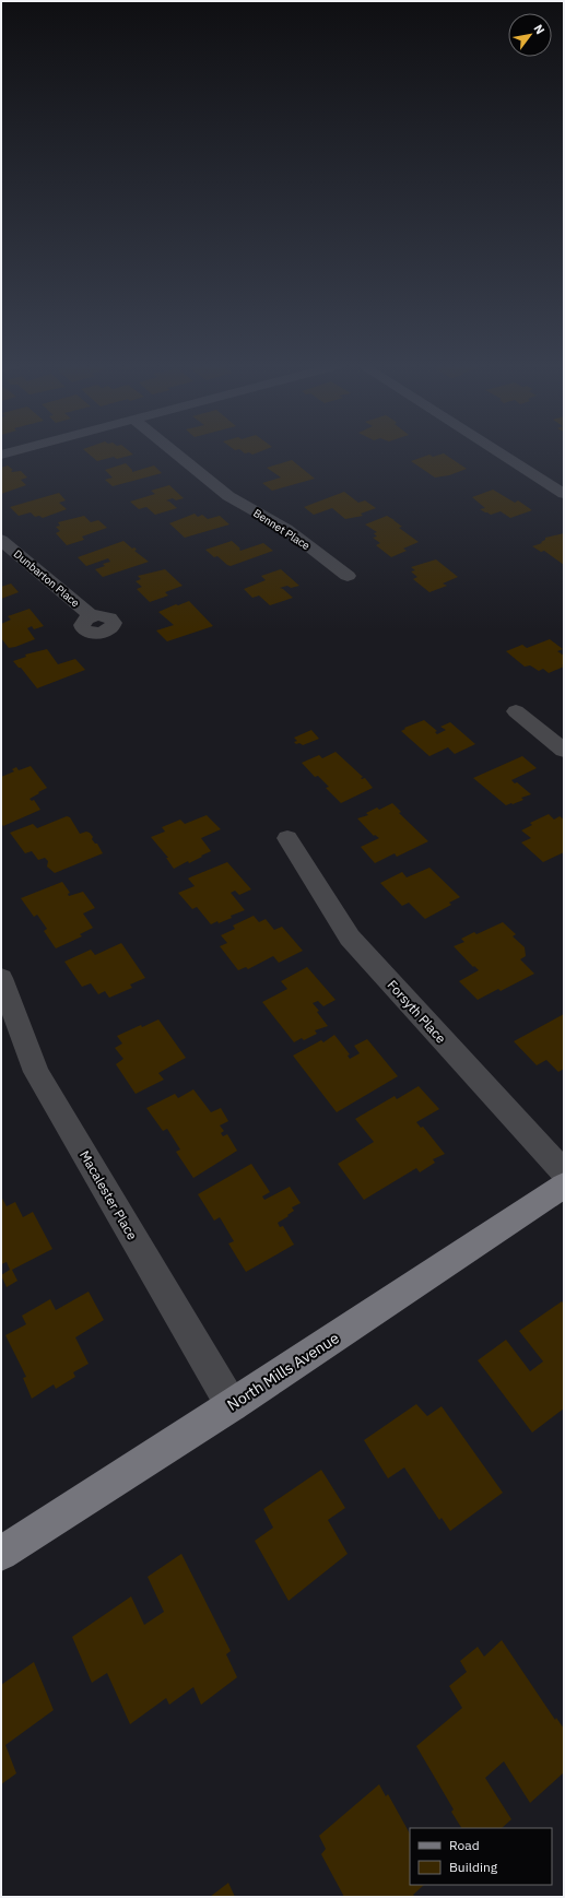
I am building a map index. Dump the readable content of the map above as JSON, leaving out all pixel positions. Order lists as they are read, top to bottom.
{
  "streets": {
    "main road": ["North Mills Avenue"],
    "street": [
      "Bennet Place",
      "Dunbarton Place",
      "Forsyth Place",
      "Macalester Place"
    ]
  },
  "crossings": [
    ["Macalester Place", "North Mills Avenue"]
  ],
  "legend": ["Road", "Building"],
  "north": "top right"
}
